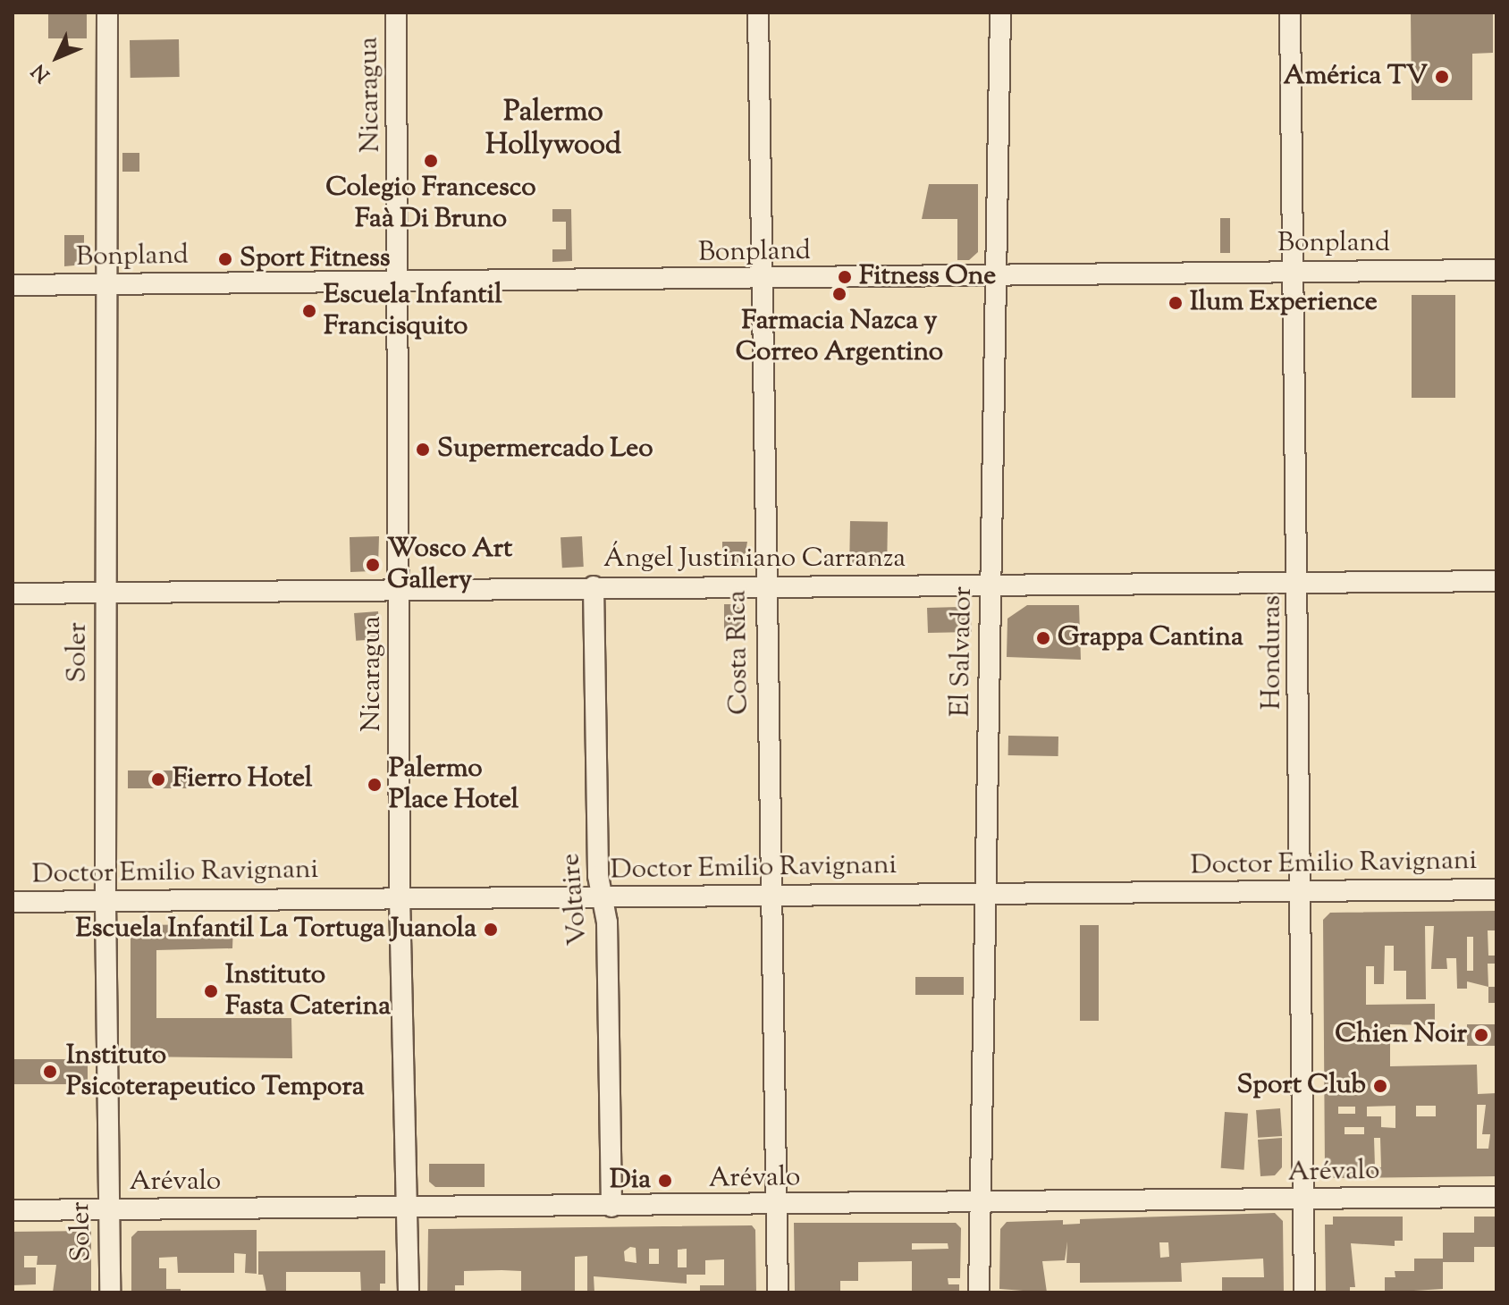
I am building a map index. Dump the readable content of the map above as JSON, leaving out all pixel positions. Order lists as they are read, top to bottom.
{
  "streets": {
    "street": [
      "Nicaragua",
      "Bonpland",
      "Ángel Justiniano Carranza",
      "El Salvador",
      "Soler",
      "Costa Rica",
      "Honduras",
      "Doctor Emilio Ravignani",
      "Voltaire",
      "Arévalo"
    ]
  },
  "crossings": [
    ["Nicaragua", "Bonpland"],
    ["Nicaragua", "Ángel Justiniano Carranza"],
    ["Nicaragua", "Doctor Emilio Ravignani"],
    ["Nicaragua", "Arévalo"],
    ["Bonpland", "El Salvador"],
    ["Bonpland", "Soler"],
    ["Bonpland", "Costa Rica"],
    ["Bonpland", "Honduras"],
    ["Ángel Justiniano Carranza", "El Salvador"],
    ["Ángel Justiniano Carranza", "Soler"],
    ["Ángel Justiniano Carranza", "Costa Rica"],
    ["Ángel Justiniano Carranza", "Honduras"],
    ["Ángel Justiniano Carranza", "Voltaire"],
    ["El Salvador", "Doctor Emilio Ravignani"],
    ["El Salvador", "Arévalo"],
    ["Soler", "Doctor Emilio Ravignani"],
    ["Soler", "Arévalo"],
    ["Costa Rica", "Doctor Emilio Ravignani"],
    ["Costa Rica", "Arévalo"],
    ["Honduras", "Doctor Emilio Ravignani"],
    ["Honduras", "Arévalo"],
    ["Doctor Emilio Ravignani", "Voltaire"],
    ["Voltaire", "Arévalo"]
  ],
  "districts": ["Palermo Hollywood"],
  "places": [
    "América TV",
    "Colegio Francesco Faà Di Bruno",
    "Sport Fitness",
    "Fitness One",
    "Farmacia Nazca y Correo Argentino",
    "Ilum Experience",
    "Escuela Infantil Francisquito",
    "Supermercado Leo",
    "Wosco Art Gallery",
    "Grappa Cantina",
    "Fierro Hotel",
    "Palermo Place Hotel",
    "Escuela Infantil La Tortuga Juanola",
    "Instituto Fasta Caterina",
    "Chien Noir",
    "Instituto Psicoterapeutico Tempora",
    "Sport Club",
    "Dia"
  ],
  "north": "bottom left"
}
